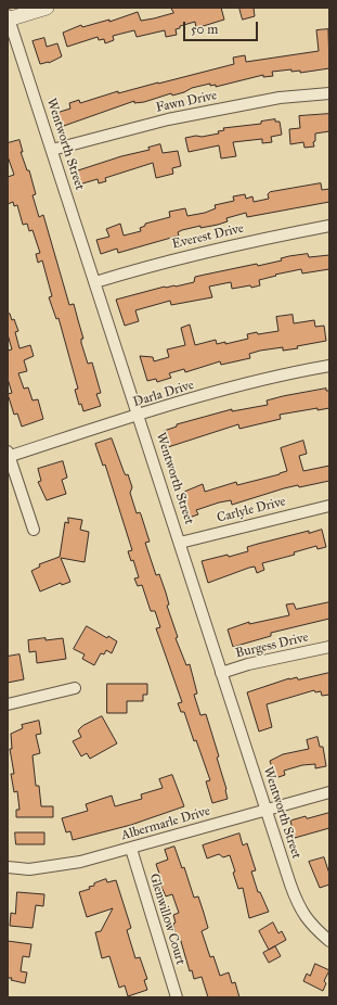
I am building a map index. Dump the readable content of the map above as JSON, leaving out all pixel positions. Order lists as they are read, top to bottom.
{
  "streets": {
    "street": [
      "Fawn Drive",
      "Wentworth Street",
      "Everest Drive",
      "Darla Drive",
      "Carlyle Drive",
      "Burgess Drive",
      "Albermarle Drive",
      "Glenwillow Court"
    ]
  },
  "crossings": [
    ["Fawn Drive", "Wentworth Street"],
    ["Wentworth Street", "Everest Drive"],
    ["Wentworth Street", "Darla Drive"],
    ["Wentworth Street", "Carlyle Drive"],
    ["Wentworth Street", "Burgess Drive"],
    ["Wentworth Street", "Albermarle Drive"],
    ["Albermarle Drive", "Glenwillow Court"]
  ],
  "scale_bar": "50 m"
}
